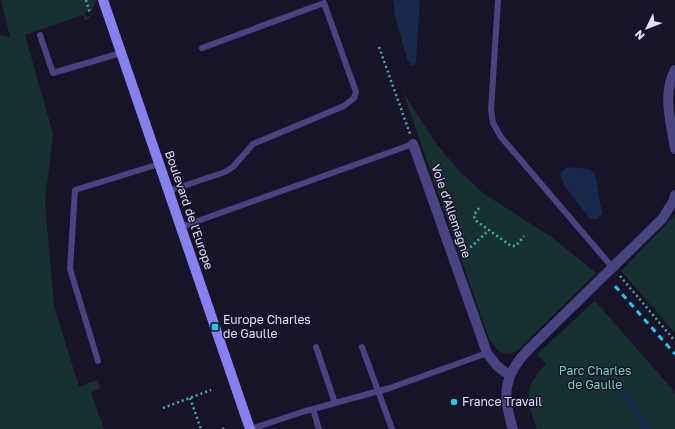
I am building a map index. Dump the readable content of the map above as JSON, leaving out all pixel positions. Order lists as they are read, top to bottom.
{
  "streets": {
    "street": ["Boulevard de l'Europe", "Voie d'Allemagne"]
  },
  "parks": ["Parc Charles de Gaulle"],
  "places": {
    "transit": ["Europe Charles de Gaulle"],
    "other": ["France Travail"]
  },
  "north": "bottom left"
}
